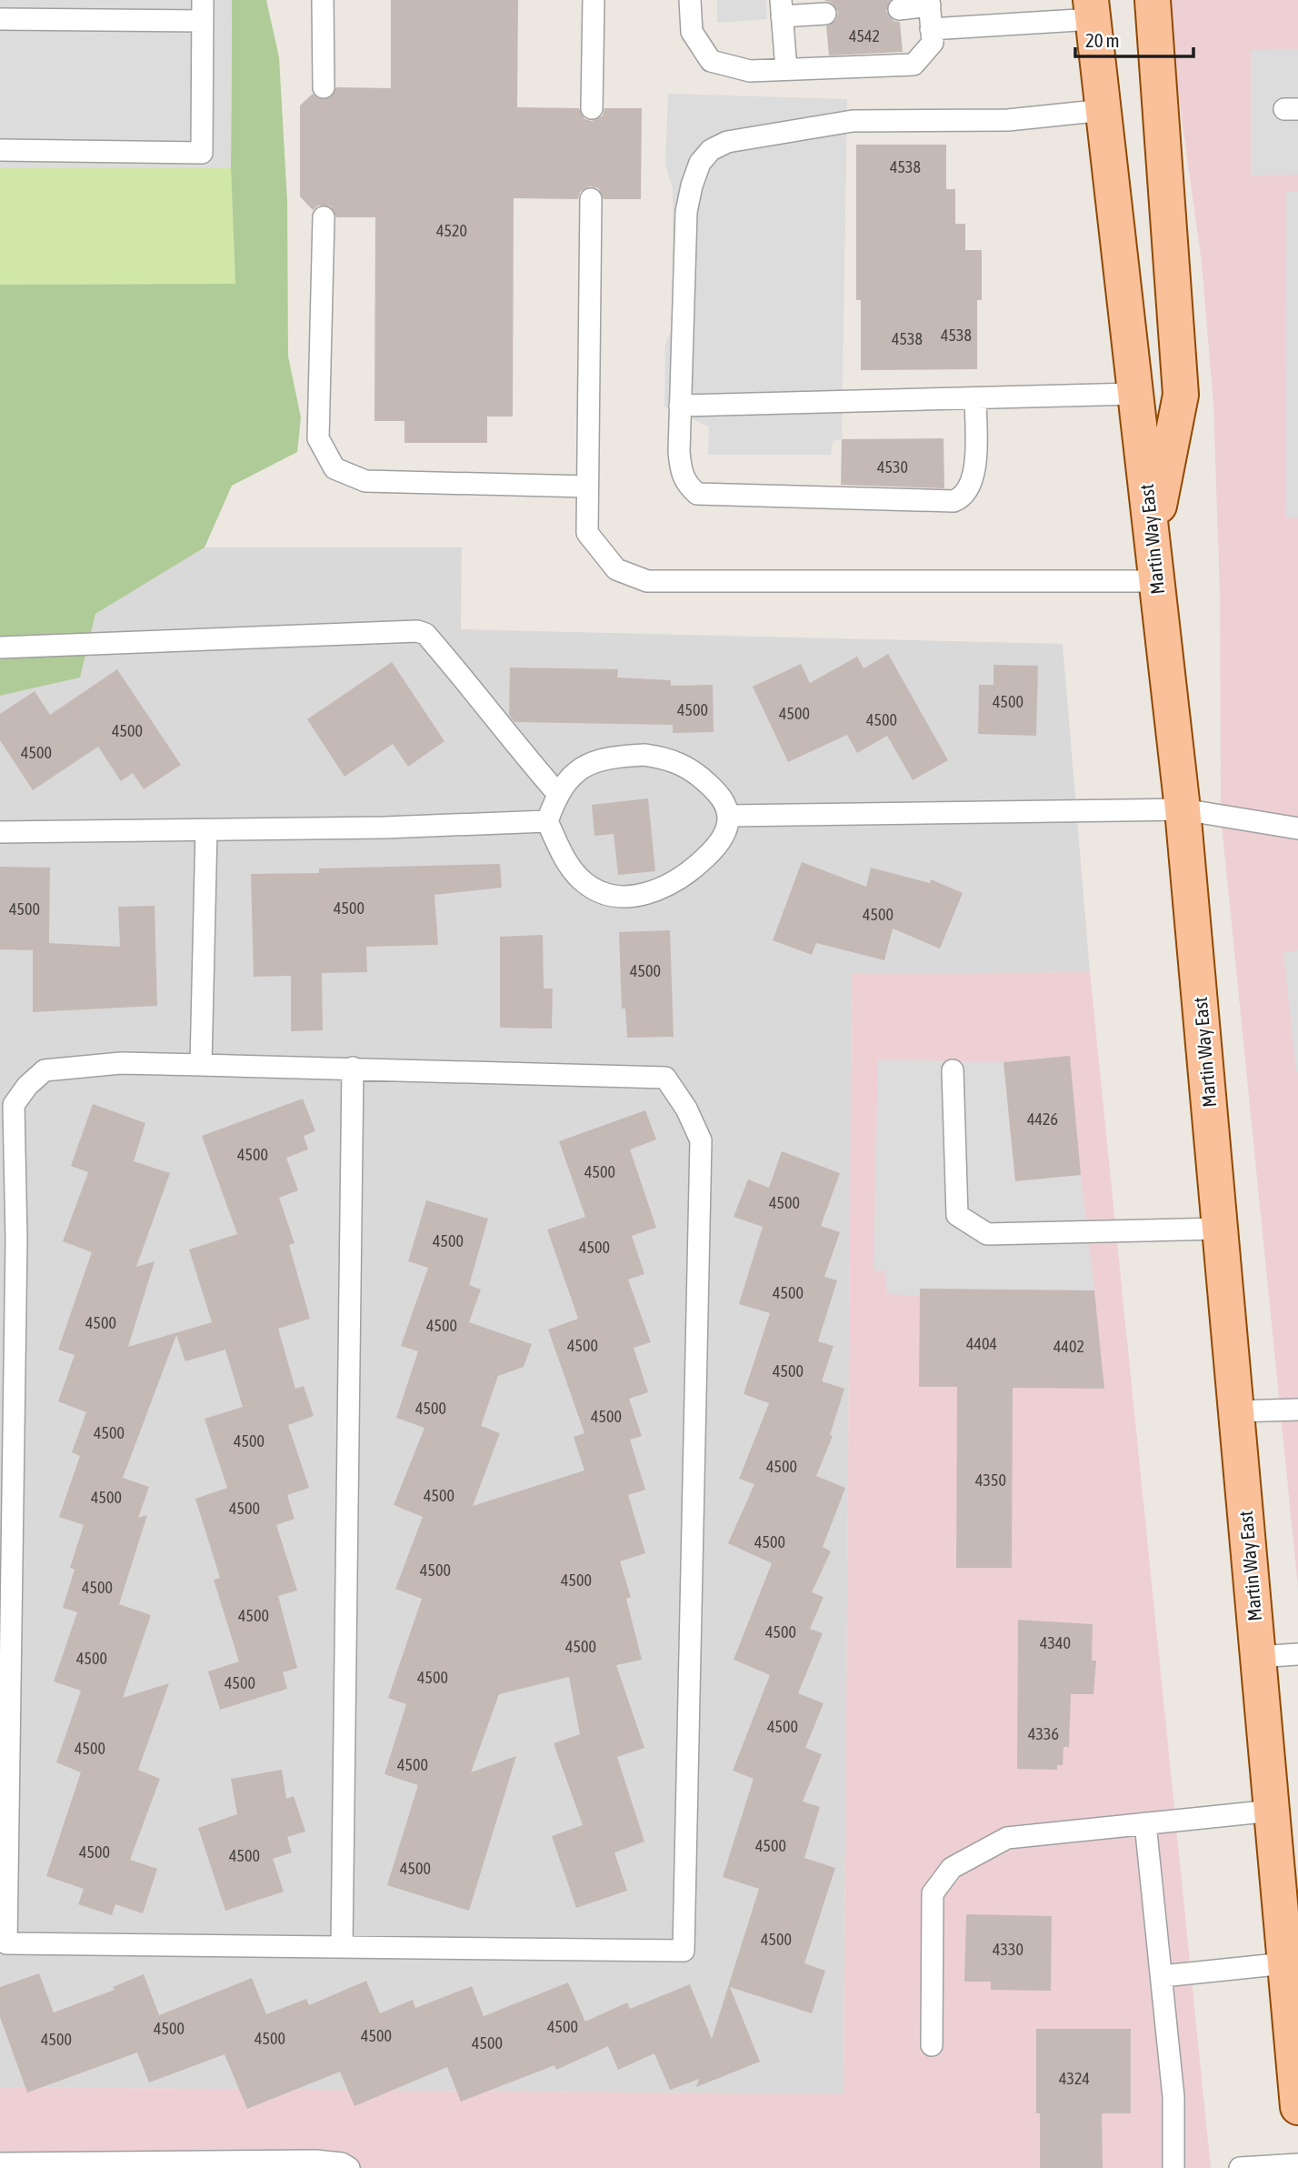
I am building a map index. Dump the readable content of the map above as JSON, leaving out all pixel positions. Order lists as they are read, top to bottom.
{
  "streets": {
    "main road": ["Martin Way East"]
  },
  "house_numbers": [
    "4542",
    "4538",
    "4520",
    "4538",
    "4538",
    "4530",
    "4500",
    "4500",
    "4500",
    "4500",
    "4500",
    "4500",
    "4500",
    "4500",
    "4500",
    "4500",
    "4426",
    "4500",
    "4500",
    "4500",
    "4500",
    "4500",
    "4500",
    "4500",
    "4500",
    "4404",
    "4500",
    "4402",
    "4500",
    "4500",
    "4500",
    "4500",
    "4500",
    "4500",
    "4350",
    "4500",
    "4500",
    "4500",
    "4500",
    "4500",
    "4500",
    "4500",
    "4500",
    "4500",
    "4340",
    "4500",
    "4500",
    "4500",
    "4500",
    "4500",
    "4336",
    "4500",
    "4500",
    "4500",
    "4500",
    "4500",
    "4500",
    "4500",
    "4330",
    "4500",
    "4500",
    "4500",
    "4500",
    "4500",
    "4500",
    "4324"
  ],
  "scale_bar": "20 m"
}
